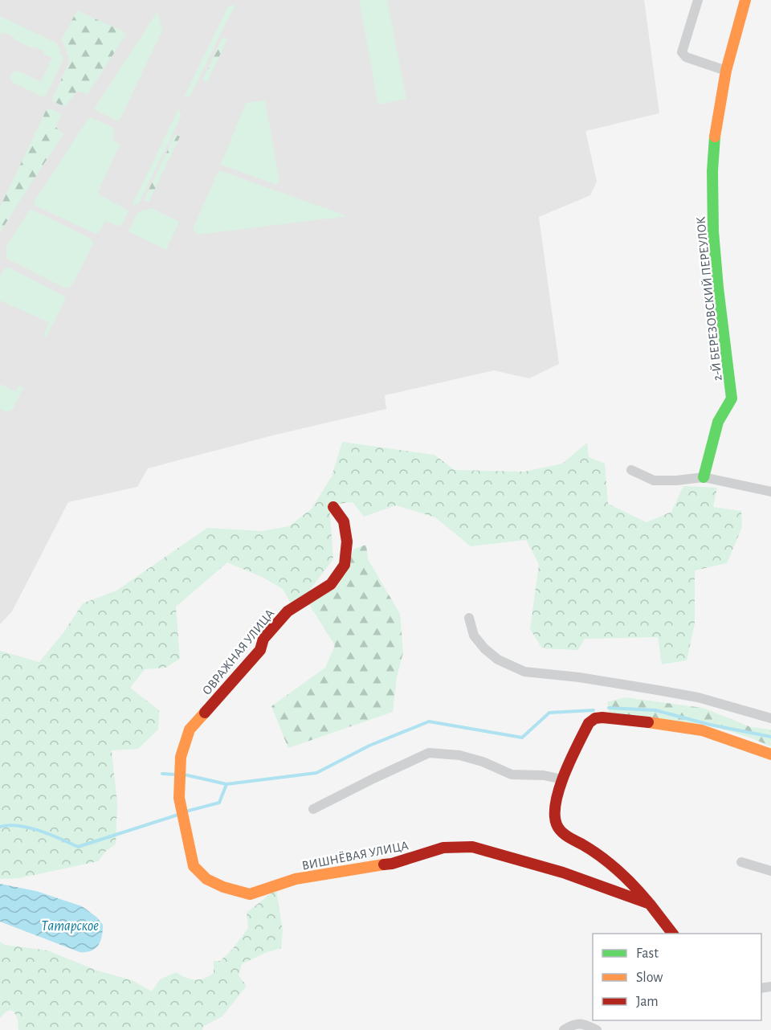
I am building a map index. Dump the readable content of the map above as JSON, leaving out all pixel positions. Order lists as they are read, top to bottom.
{
  "streets": {
    "street": ["2-Й БЕРЕЗОВСКИЙ ПЕРЕУЛОК", "ОВРАЖНАЯ УЛИЦА", "ВИШНЁВАЯ УЛИЦА"]
  },
  "crossings": [
    ["ОВРАЖНАЯ УЛИЦА", "ВИШНЁВАЯ УЛИЦА"]
  ],
  "water": ["Татарское"],
  "legend": ["Fast", "Slow", "Jam"]
}
